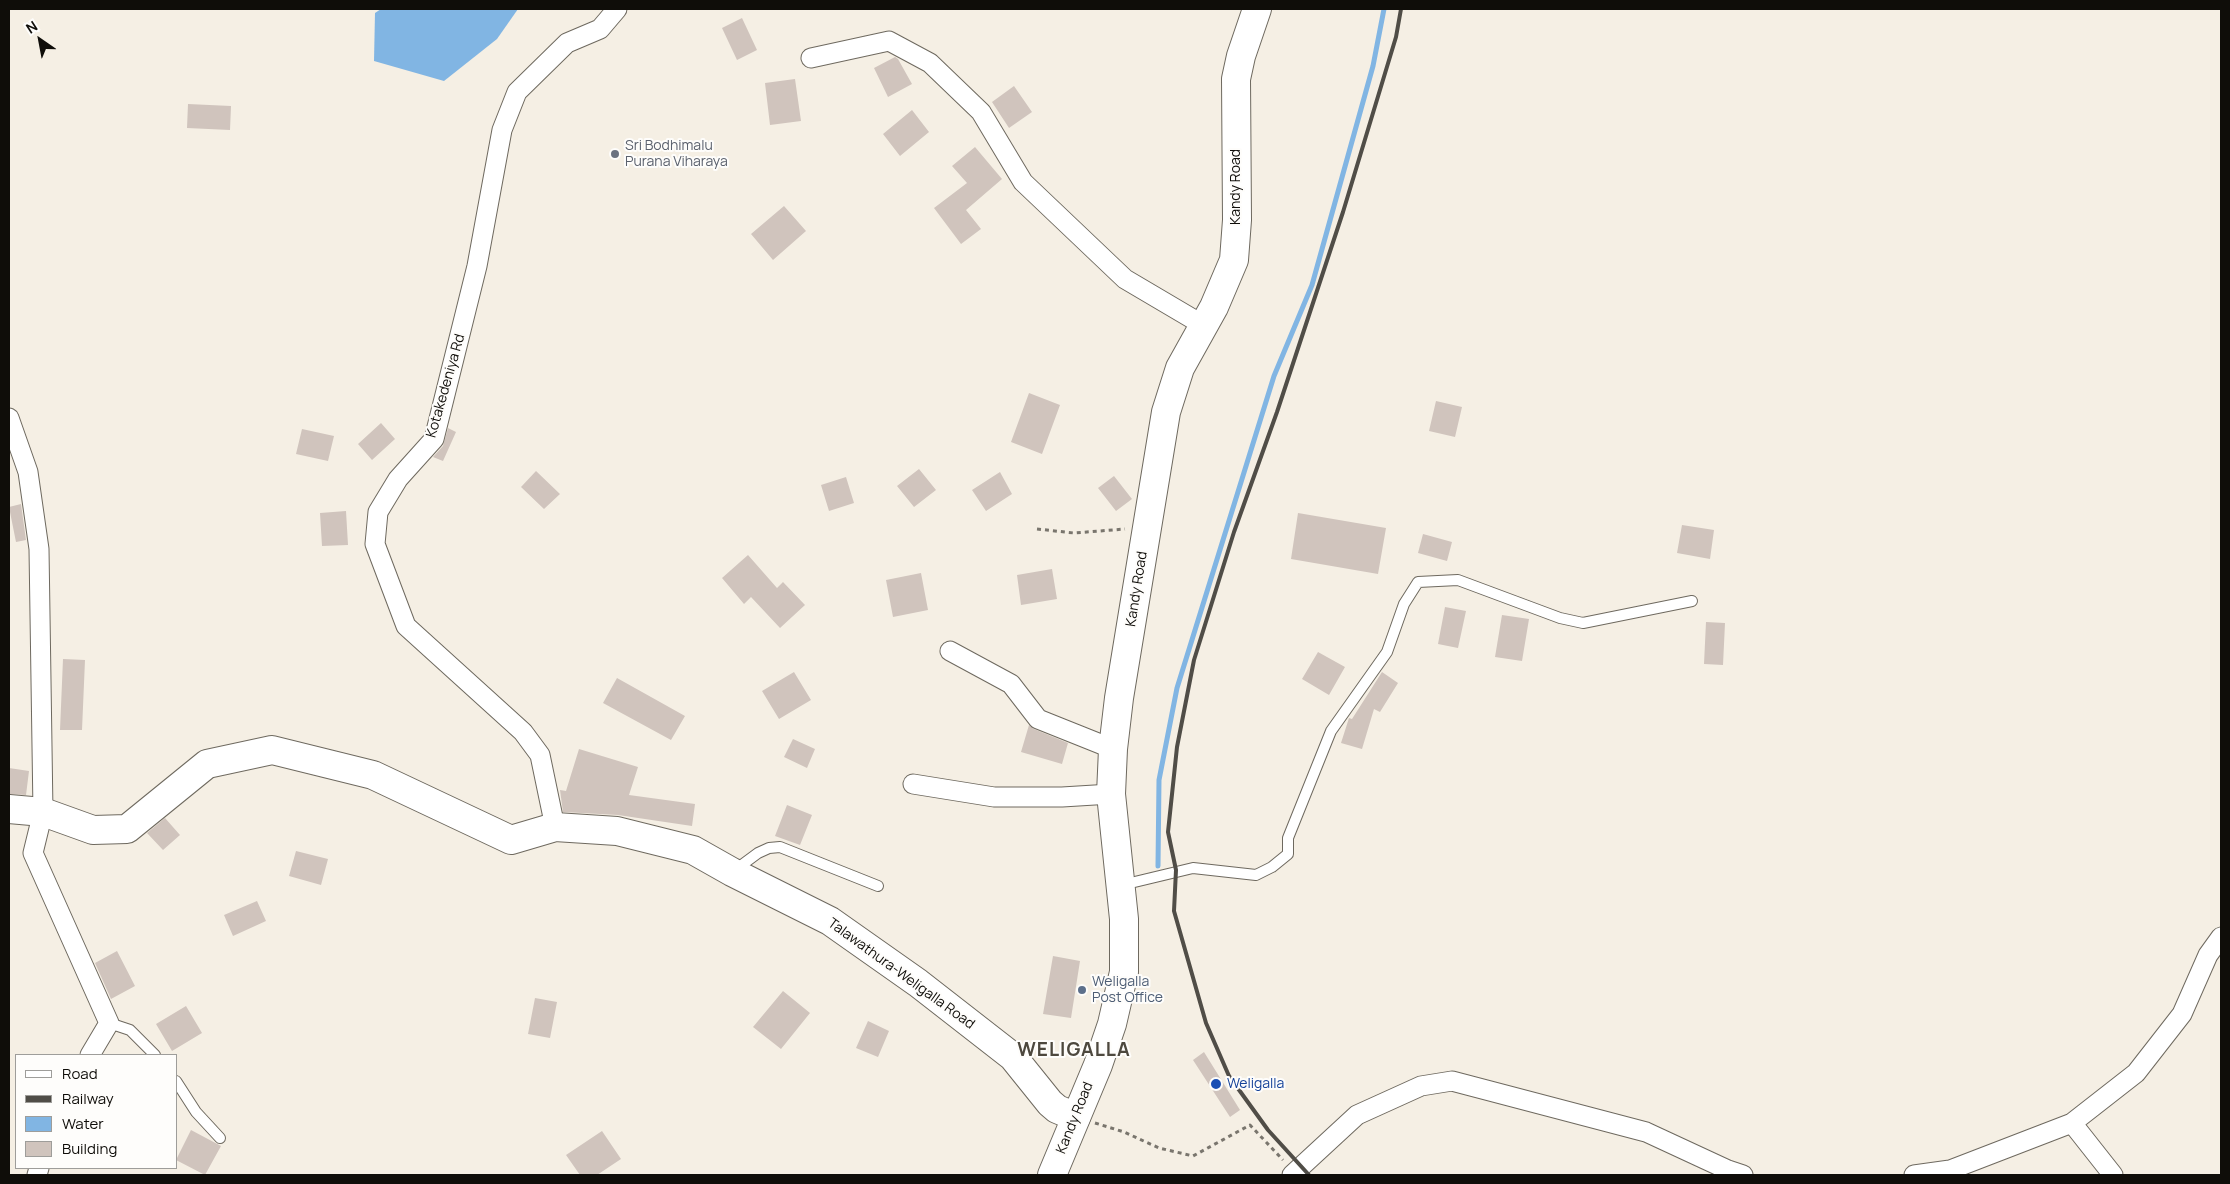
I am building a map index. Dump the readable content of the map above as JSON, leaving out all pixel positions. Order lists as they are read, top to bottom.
{
  "streets": {
    "main road": ["Kandy Road", "Talawathura-Weligalla Road"],
    "street": ["Kotakedeniya Rd"]
  },
  "crossings": [
    ["Kandy Road", "Talawathura-Weligalla Road"],
    ["Kotakedeniya Rd", "Talawathura-Weligalla Road"]
  ],
  "districts": ["WELIGALLA"],
  "places": ["Sri Bodhimalu Purana Viharaya", "Weligalla Post Office", "Weligalla"],
  "legend": [
    "Road",
    "Railway",
    "Water",
    "Building"
  ],
  "north": "top left"
}
